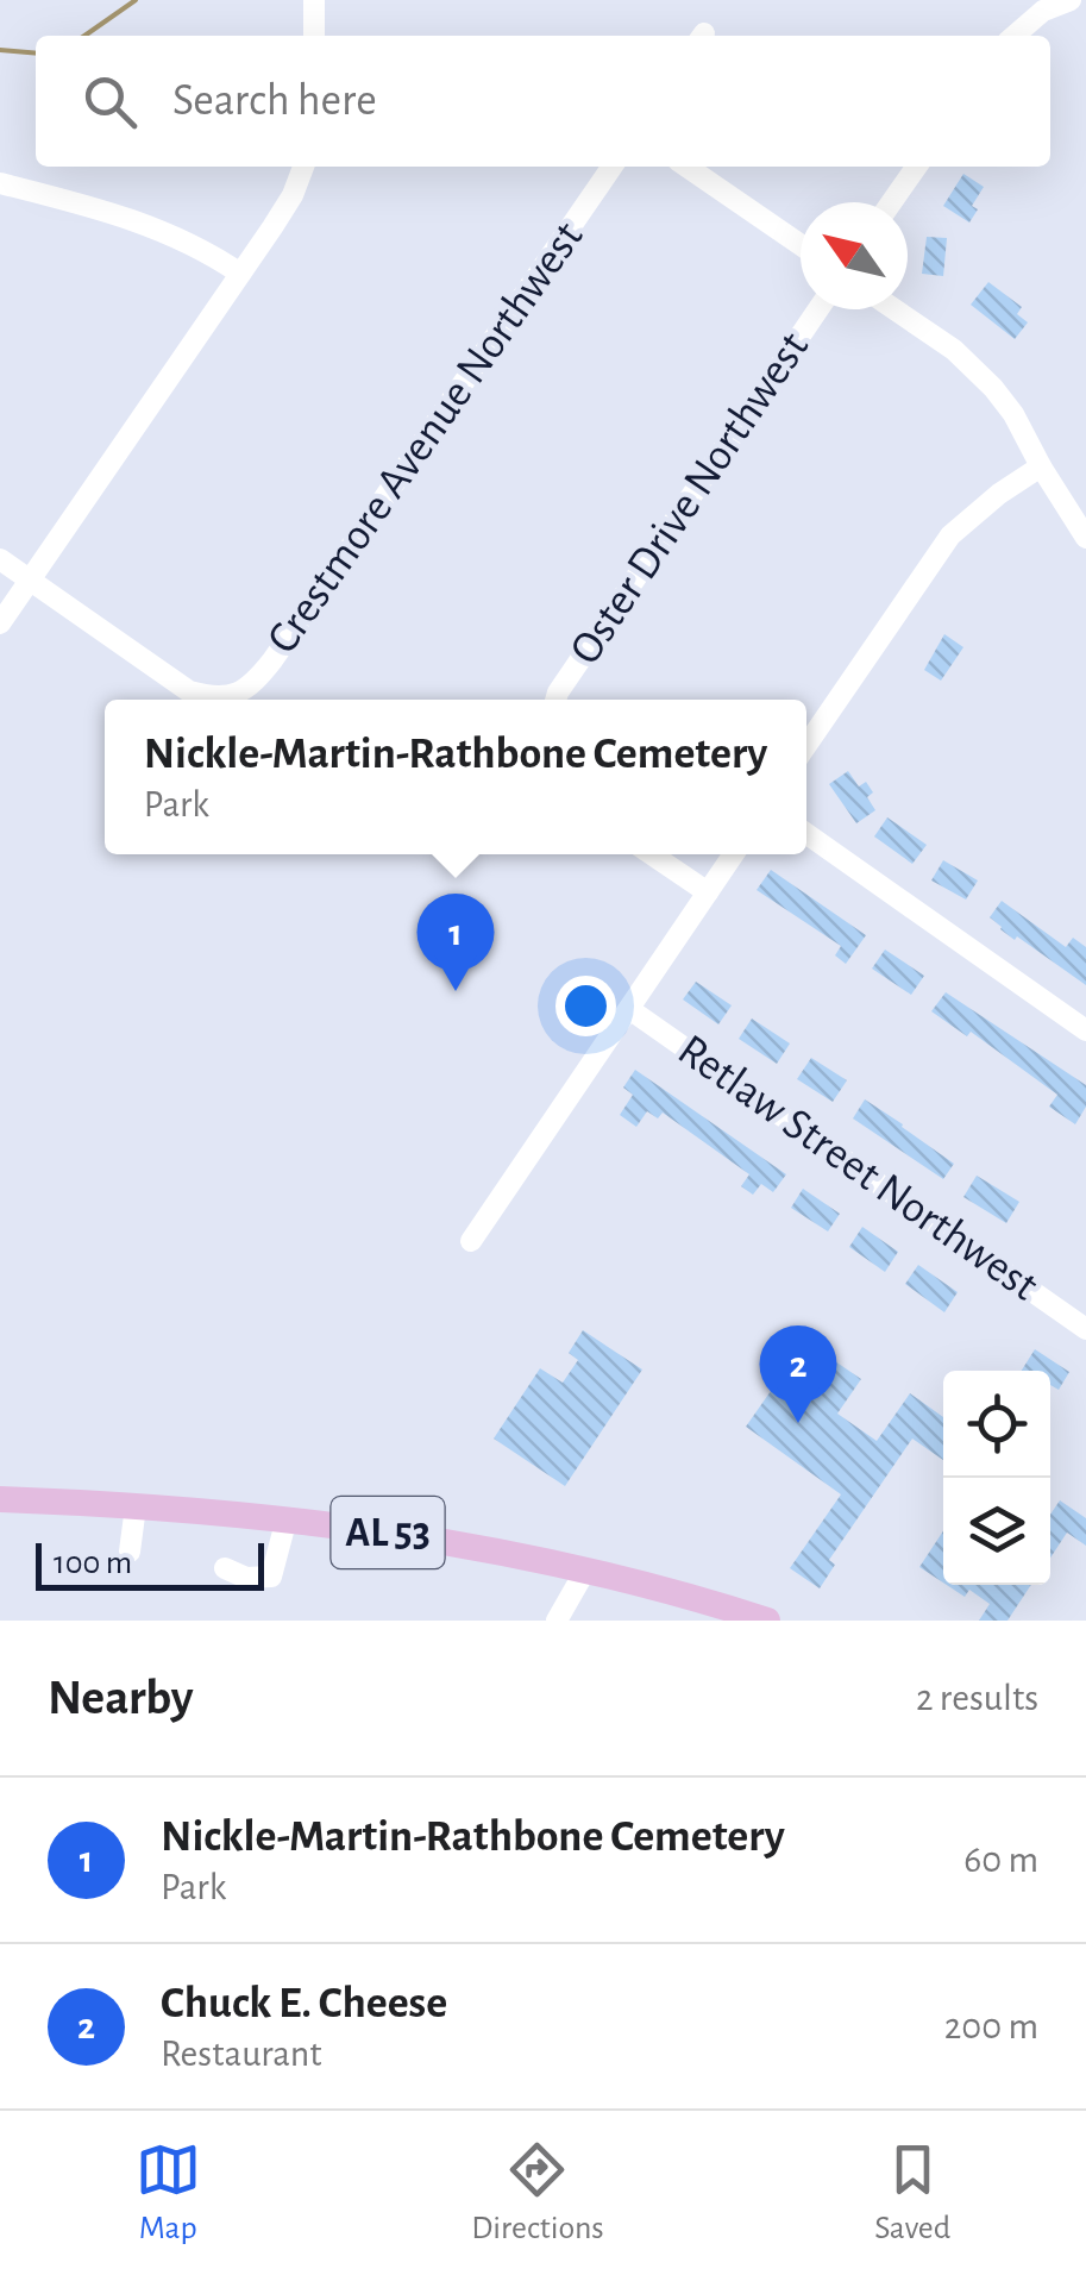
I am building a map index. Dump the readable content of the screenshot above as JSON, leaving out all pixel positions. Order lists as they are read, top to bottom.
{
  "streets": {
    "main road": ["AL 53"],
    "street": ["Crestmore Avenue Northwest", "Oster Drive Northwest", "Retlaw Street Northwest"]
  },
  "scale_bar": "100 m",
  "north": "top left",
  "page": {
    "search": "Search here",
    "popup": ["Nickle-Martin-Rathbone Cemetery", "Park"],
    "pins": ["1", "2"],
    "scale": "100 m",
    "heading": ["Nearby", "2 results"],
    "list": [
      {
        "mark": "1",
        "name": "Nickle-Martin-Rathbone Cemetery",
        "note": "Park",
        "value": "60 m"
      },
      {
        "mark": "2",
        "name": "Chuck E. Cheese",
        "note": "Restaurant",
        "value": "200 m"
      }
    ],
    "nav": ["Map", "Directions", "Saved"]
  }
}
